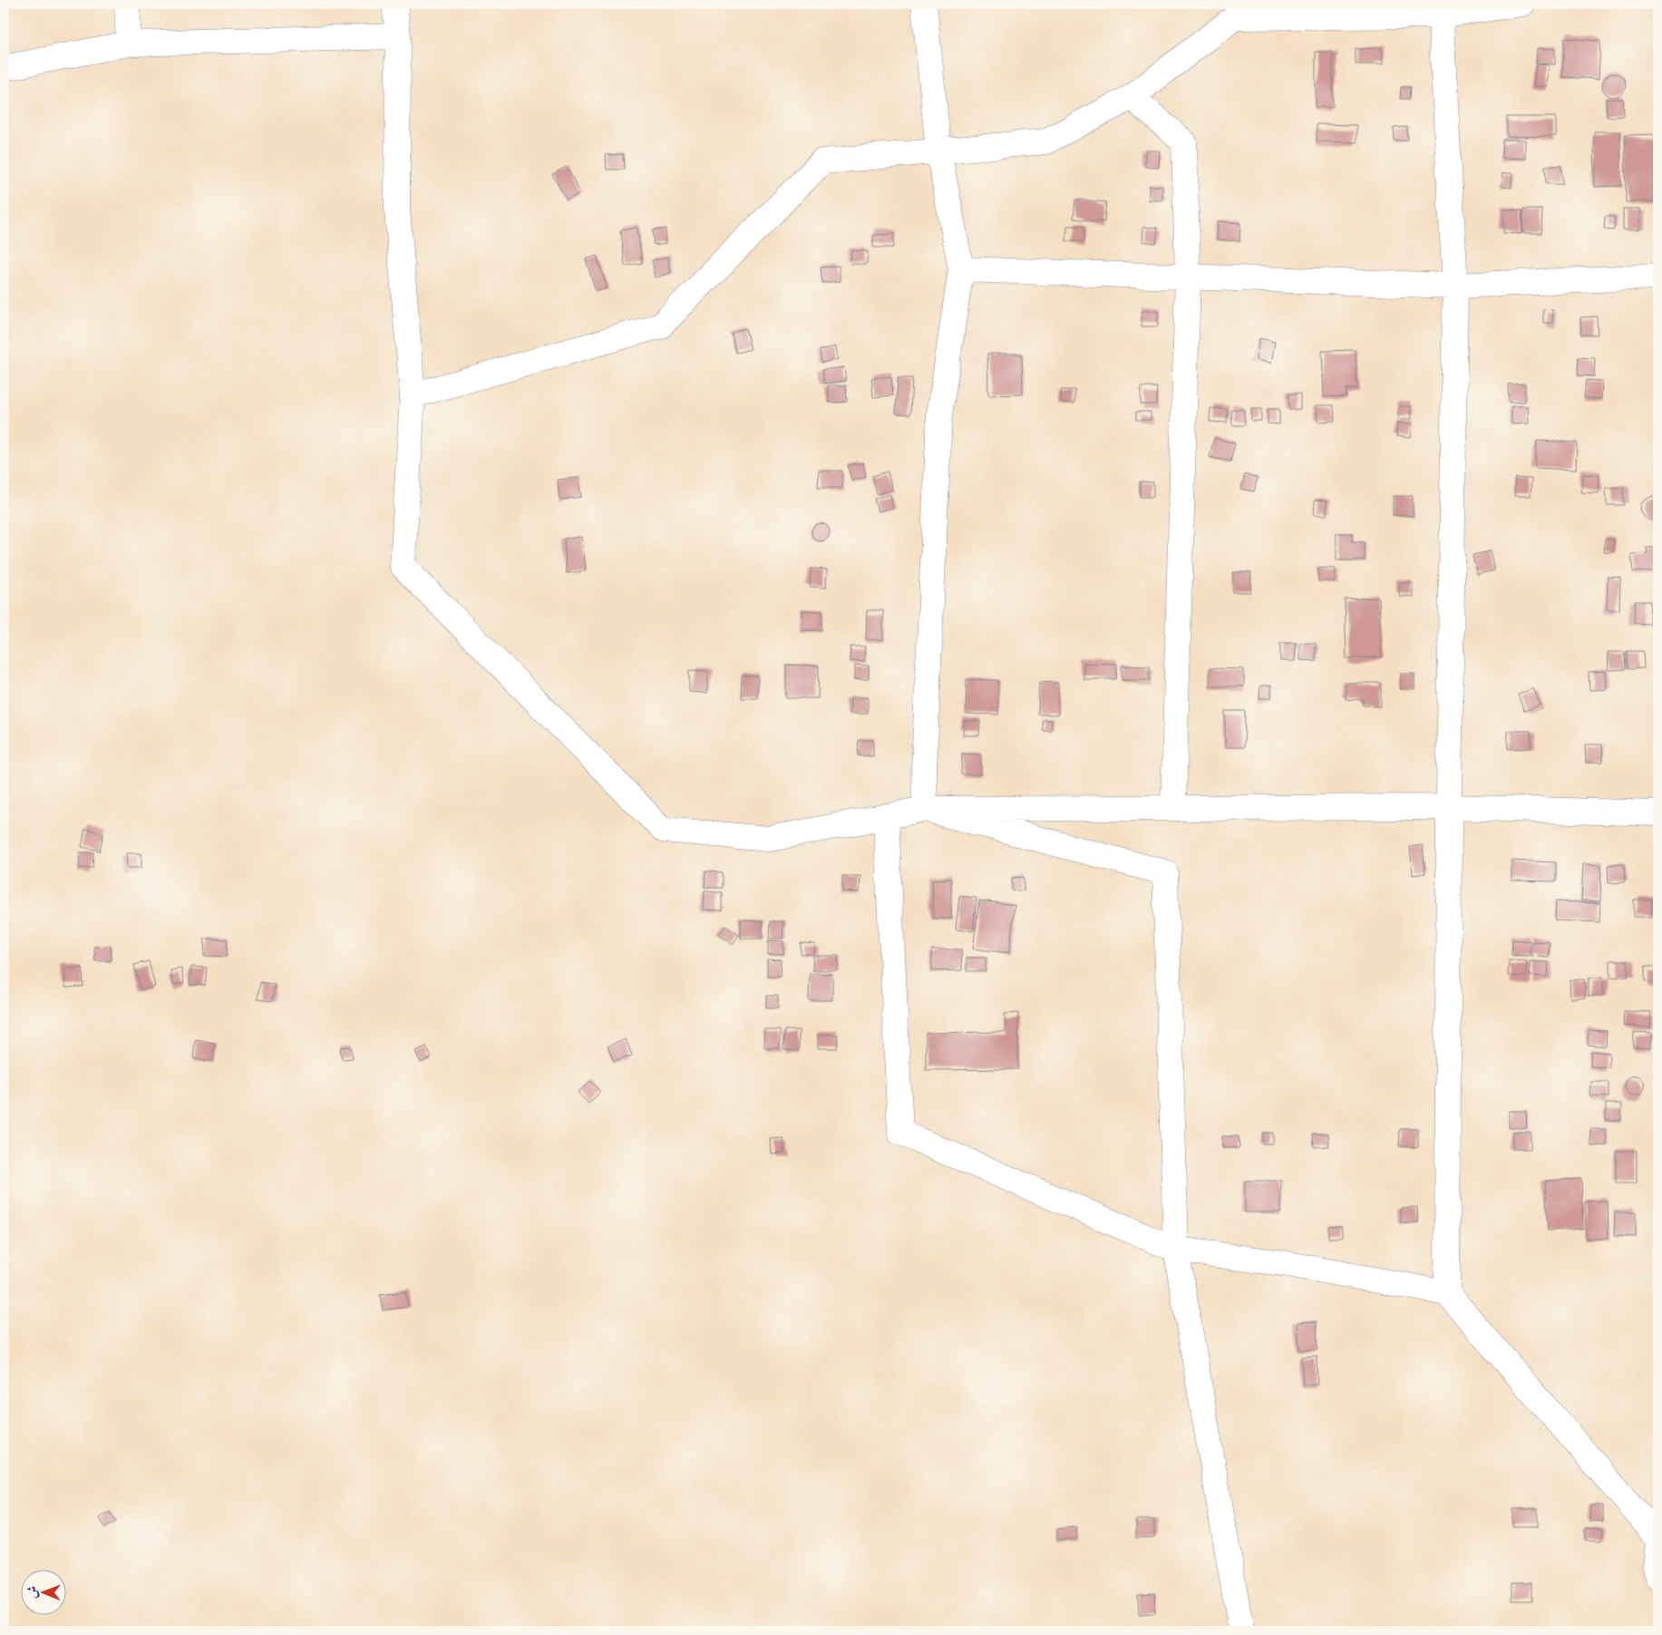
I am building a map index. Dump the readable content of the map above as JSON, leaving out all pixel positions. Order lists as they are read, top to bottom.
{
  "north": "left"
}
